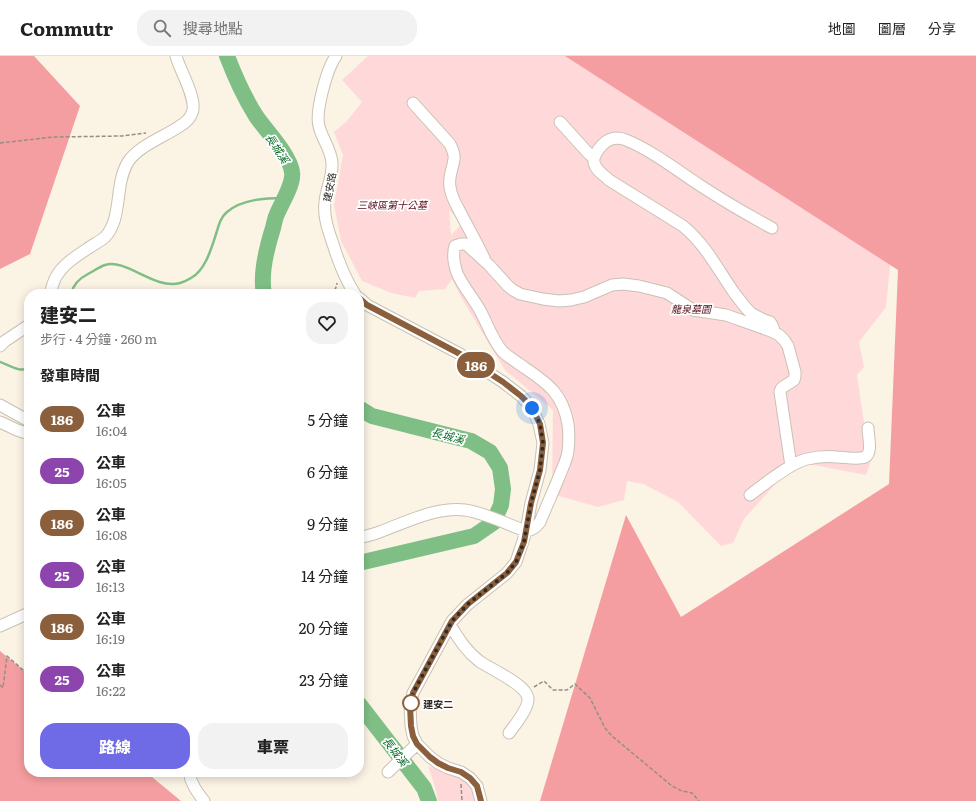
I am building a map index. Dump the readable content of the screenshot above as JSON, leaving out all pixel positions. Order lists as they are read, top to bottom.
{
  "streets": {
    "street": ["建安路"]
  },
  "water": ["長城溪"],
  "parks": ["三峽區第十公墓", "龍泉墓園"],
  "places": ["建安二"],
  "lines": ["bus line 186"],
  "page": {
    "header": "Commutr",
    "search": "搜尋地點",
    "nav": ["地圖", "圖層", "分享"],
    "on_map": "186",
    "heading": [
      ["建安二", "步行 · 4 分鐘 · 260 m"],
      "發車時間"
    ],
    "list": [
      {
        "mark": "186",
        "name": "公車",
        "note": "16:04",
        "value": "5 分鐘"
      },
      {
        "mark": "25",
        "name": "公車",
        "note": "16:05",
        "value": "6 分鐘"
      },
      {
        "mark": "186",
        "name": "公車",
        "note": "16:08",
        "value": "9 分鐘"
      },
      {
        "mark": "25",
        "name": "公車",
        "note": "16:13",
        "value": "14 分鐘"
      },
      {
        "mark": "186",
        "name": "公車",
        "note": "16:19",
        "value": "20 分鐘"
      },
      {
        "mark": "25",
        "name": "公車",
        "note": "16:22",
        "value": "23 分鐘"
      }
    ],
    "buttons": ["路線", "車票"]
  }
}
